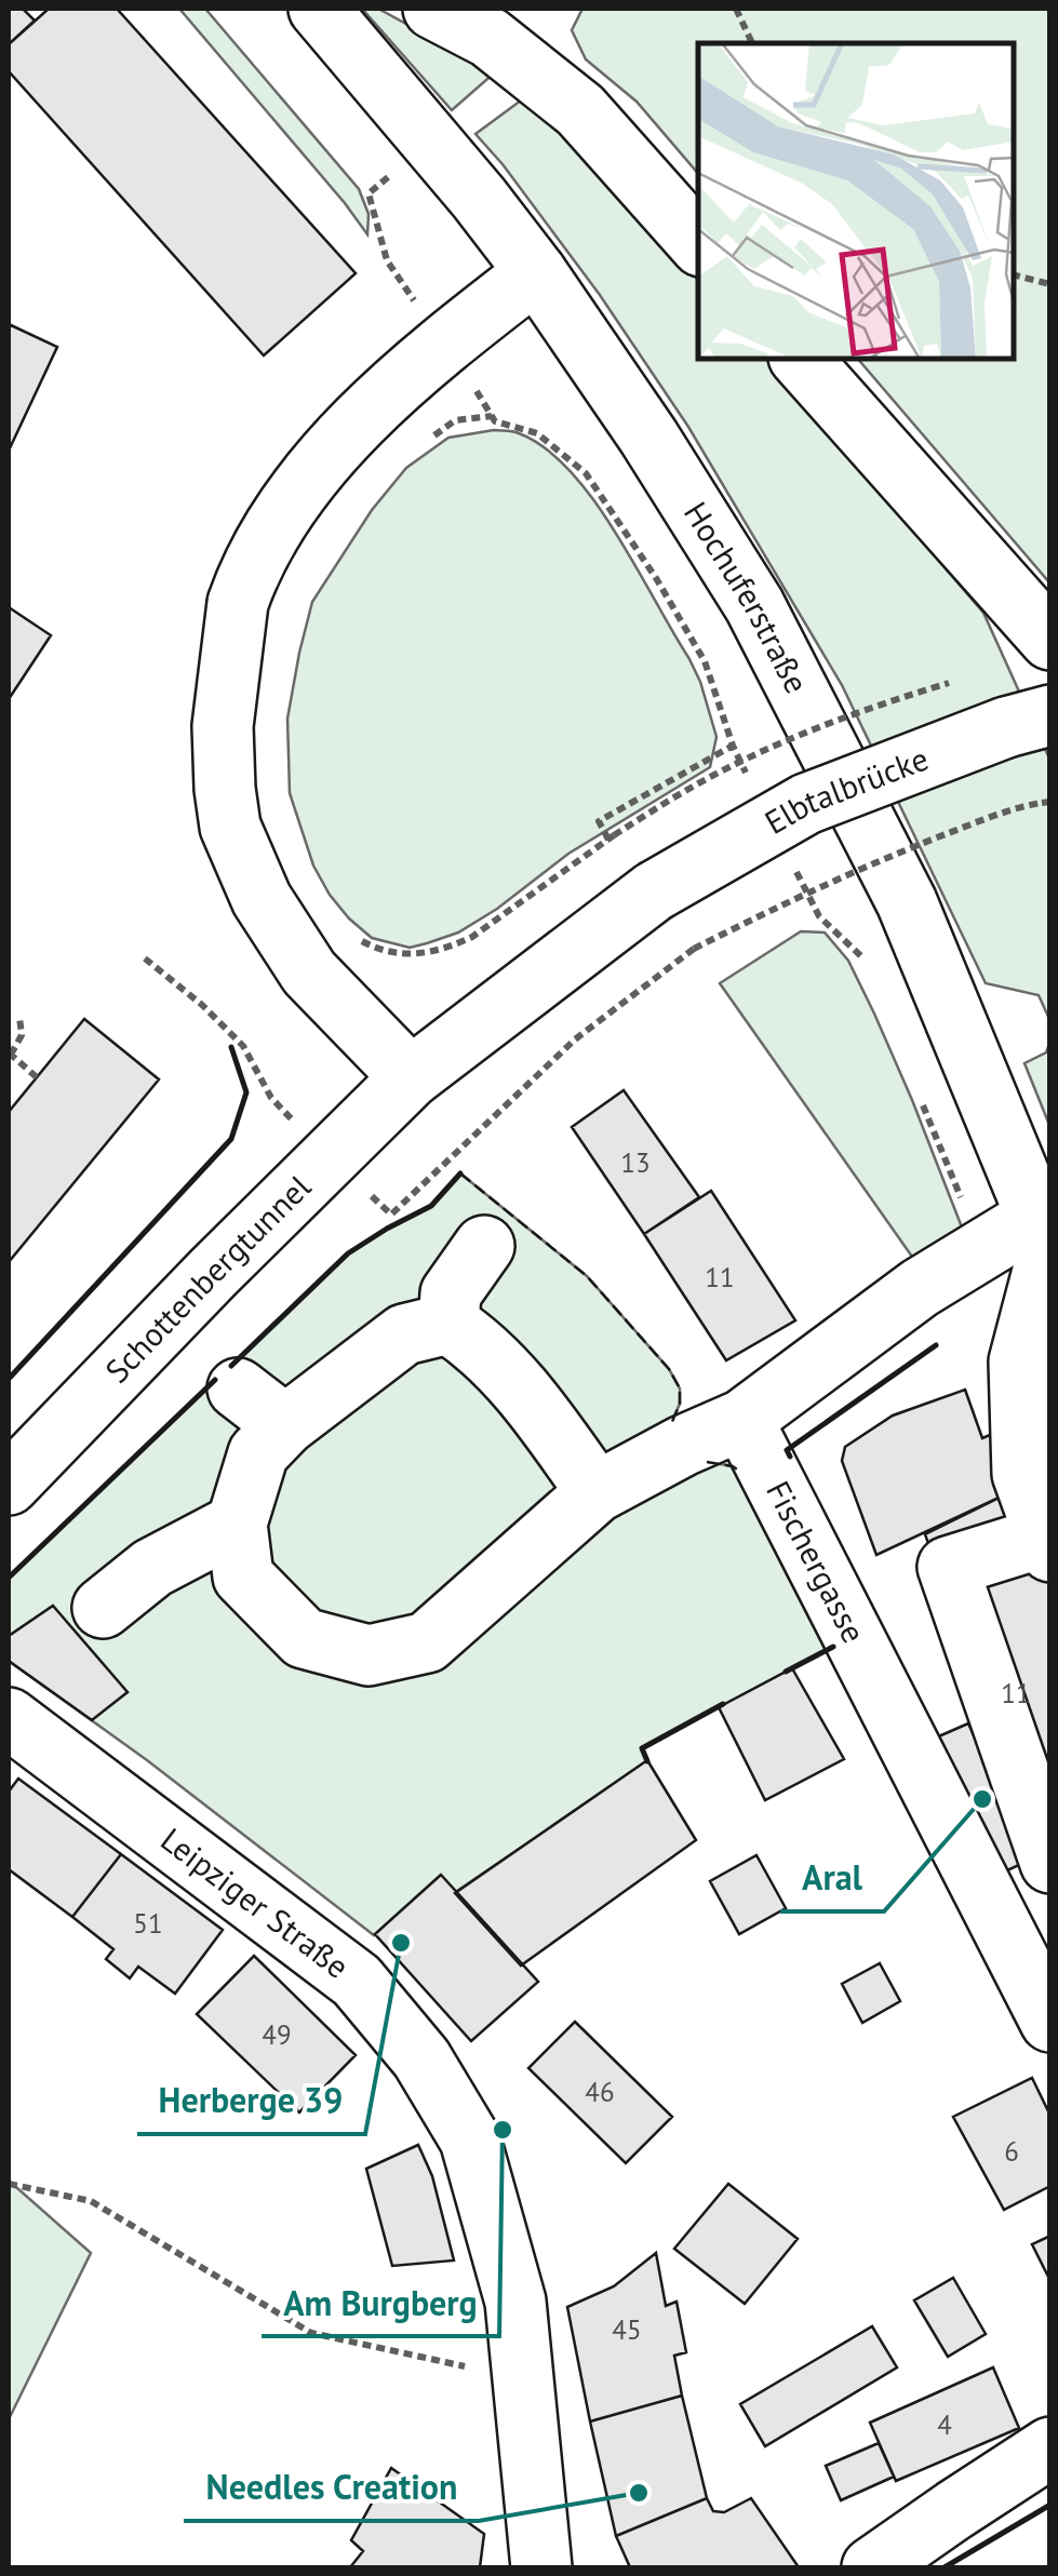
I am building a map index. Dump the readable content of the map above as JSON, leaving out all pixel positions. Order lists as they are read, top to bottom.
{
  "streets": {
    "main road": [
      "Hochuferstraße",
      "Elbtalbrücke",
      "Schottenbergtunnel",
      "Fischergasse",
      "Leipziger Straße"
    ]
  },
  "crossings": [
    ["Elbtalbrücke", "Schottenbergtunnel"]
  ],
  "places": [
    "Aral",
    "Herberge 39",
    "Am Burgberg",
    "Needles Creation"
  ],
  "house_numbers": [
    "13",
    "11",
    "11",
    "51",
    "49",
    "46",
    "6",
    "45",
    "4"
  ]
}
